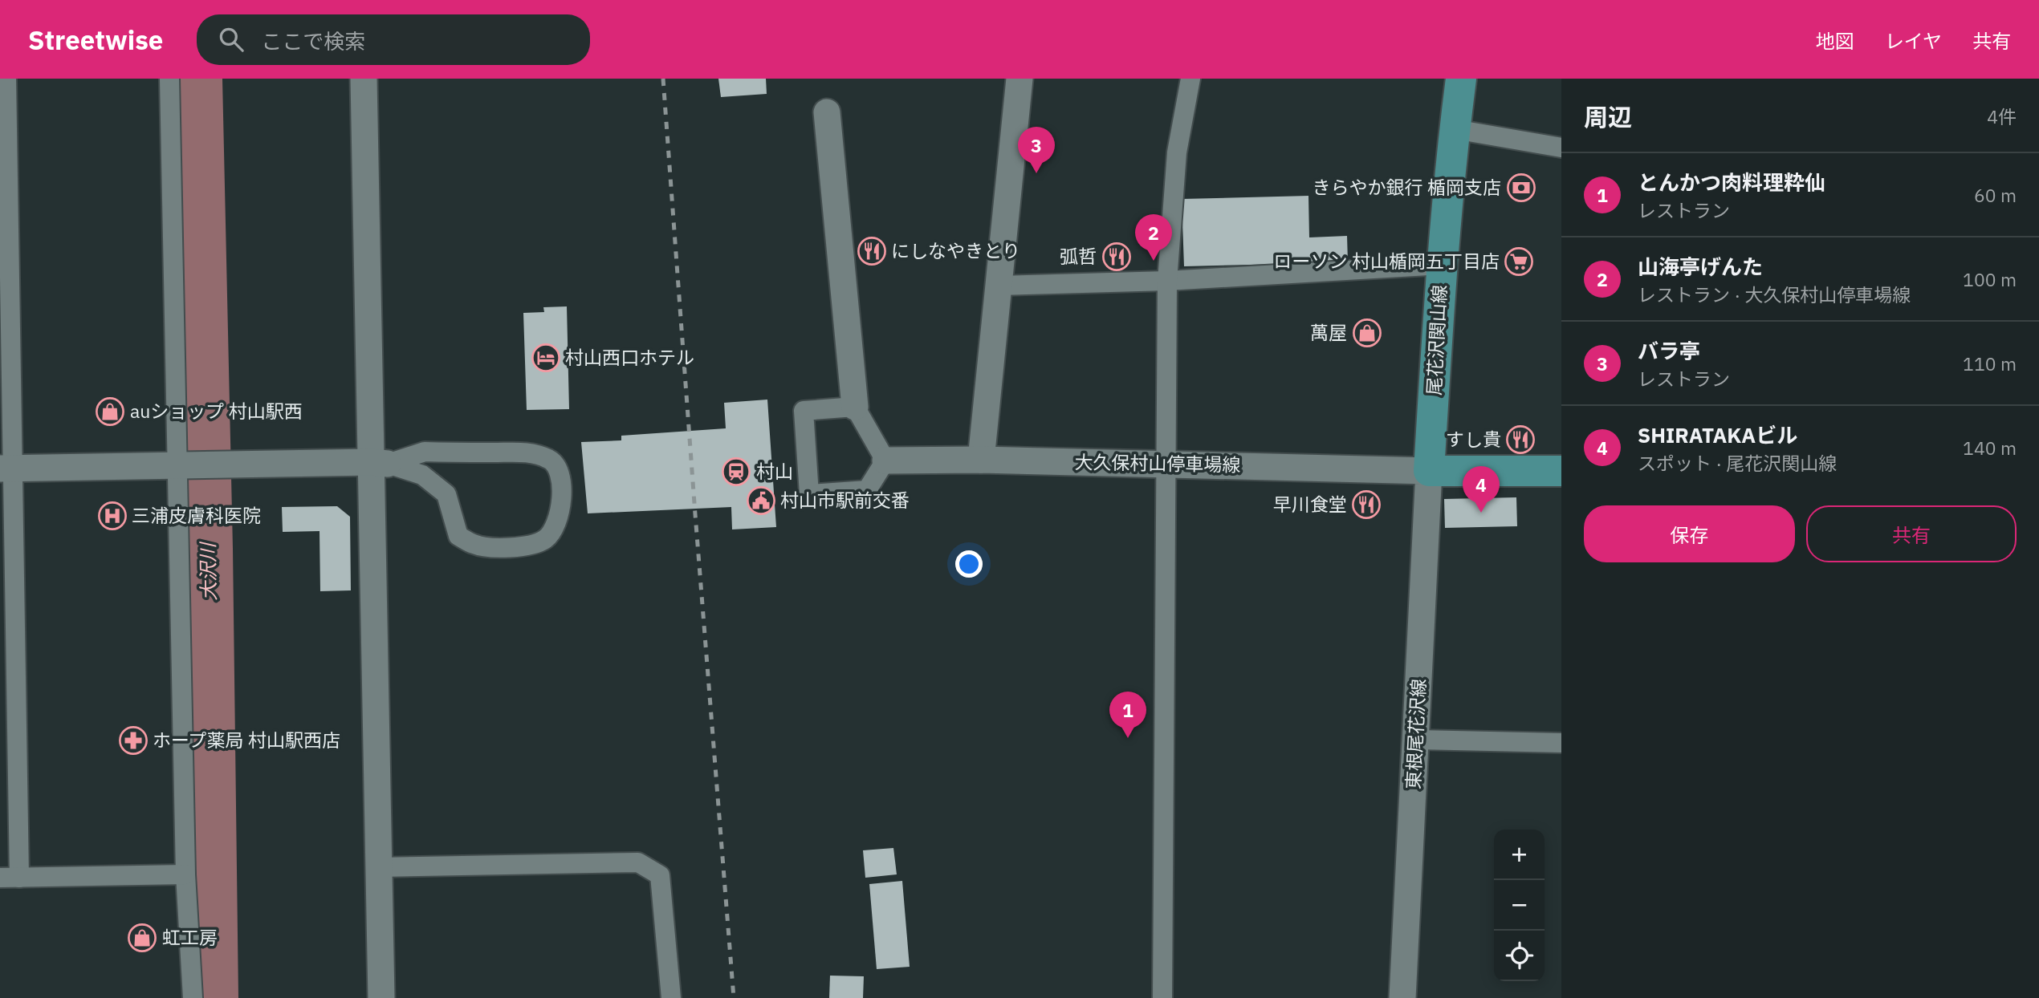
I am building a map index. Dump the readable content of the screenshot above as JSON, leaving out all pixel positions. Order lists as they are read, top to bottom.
{
  "streets": {
    "main road": ["尾花沢関山線"],
    "street": ["大久保村山停車場線", "東根尾花沢線"]
  },
  "crossings": [
    ["尾花沢関山線", "大久保村山停車場線"],
    ["尾花沢関山線", "東根尾花沢線"],
    ["大久保村山停車場線", "東根尾花沢線"]
  ],
  "water": ["大沢川"],
  "places": {
    "bank": ["きらやか銀行 楯岡支店"],
    "restaurant": [
      "にしなやきとり",
      "弧哲",
      "すし貴",
      "早川食堂"
    ],
    "supermarket": ["ローソン 村山楯岡五丁目店"],
    "shop": ["萬屋", "auショップ 村山駅西", "虹工房"],
    "hotel": ["村山西口ホテル"],
    "station": ["村山"],
    "public building": ["村山市駅前交番"],
    "hospital": ["三浦皮膚科医院"],
    "pharmacy": ["ホープ薬局 村山駅西店"]
  },
  "page": {
    "header": "Streetwise",
    "search": "ここで検索",
    "nav": ["地図", "レイヤ", "共有"],
    "heading": ["周辺", "4件"],
    "pins": [
      "3",
      "2",
      "4",
      "1"
    ],
    "list": [
      {
        "mark": "1",
        "name": "とんかつ肉料理粋仙",
        "note": "レストラン",
        "value": "60 m"
      },
      {
        "mark": "2",
        "name": "山海亭げんた",
        "note": "レストラン · 大久保村山停車場線",
        "value": "100 m"
      },
      {
        "mark": "3",
        "name": "バラ亭",
        "note": "レストラン",
        "value": "110 m"
      },
      {
        "mark": "4",
        "name": "SHIRATAKAビル",
        "note": "スポット · 尾花沢関山線",
        "value": "140 m"
      }
    ],
    "buttons": ["保存", "共有"],
    "map_buttons": ["+", "−"]
  }
}
